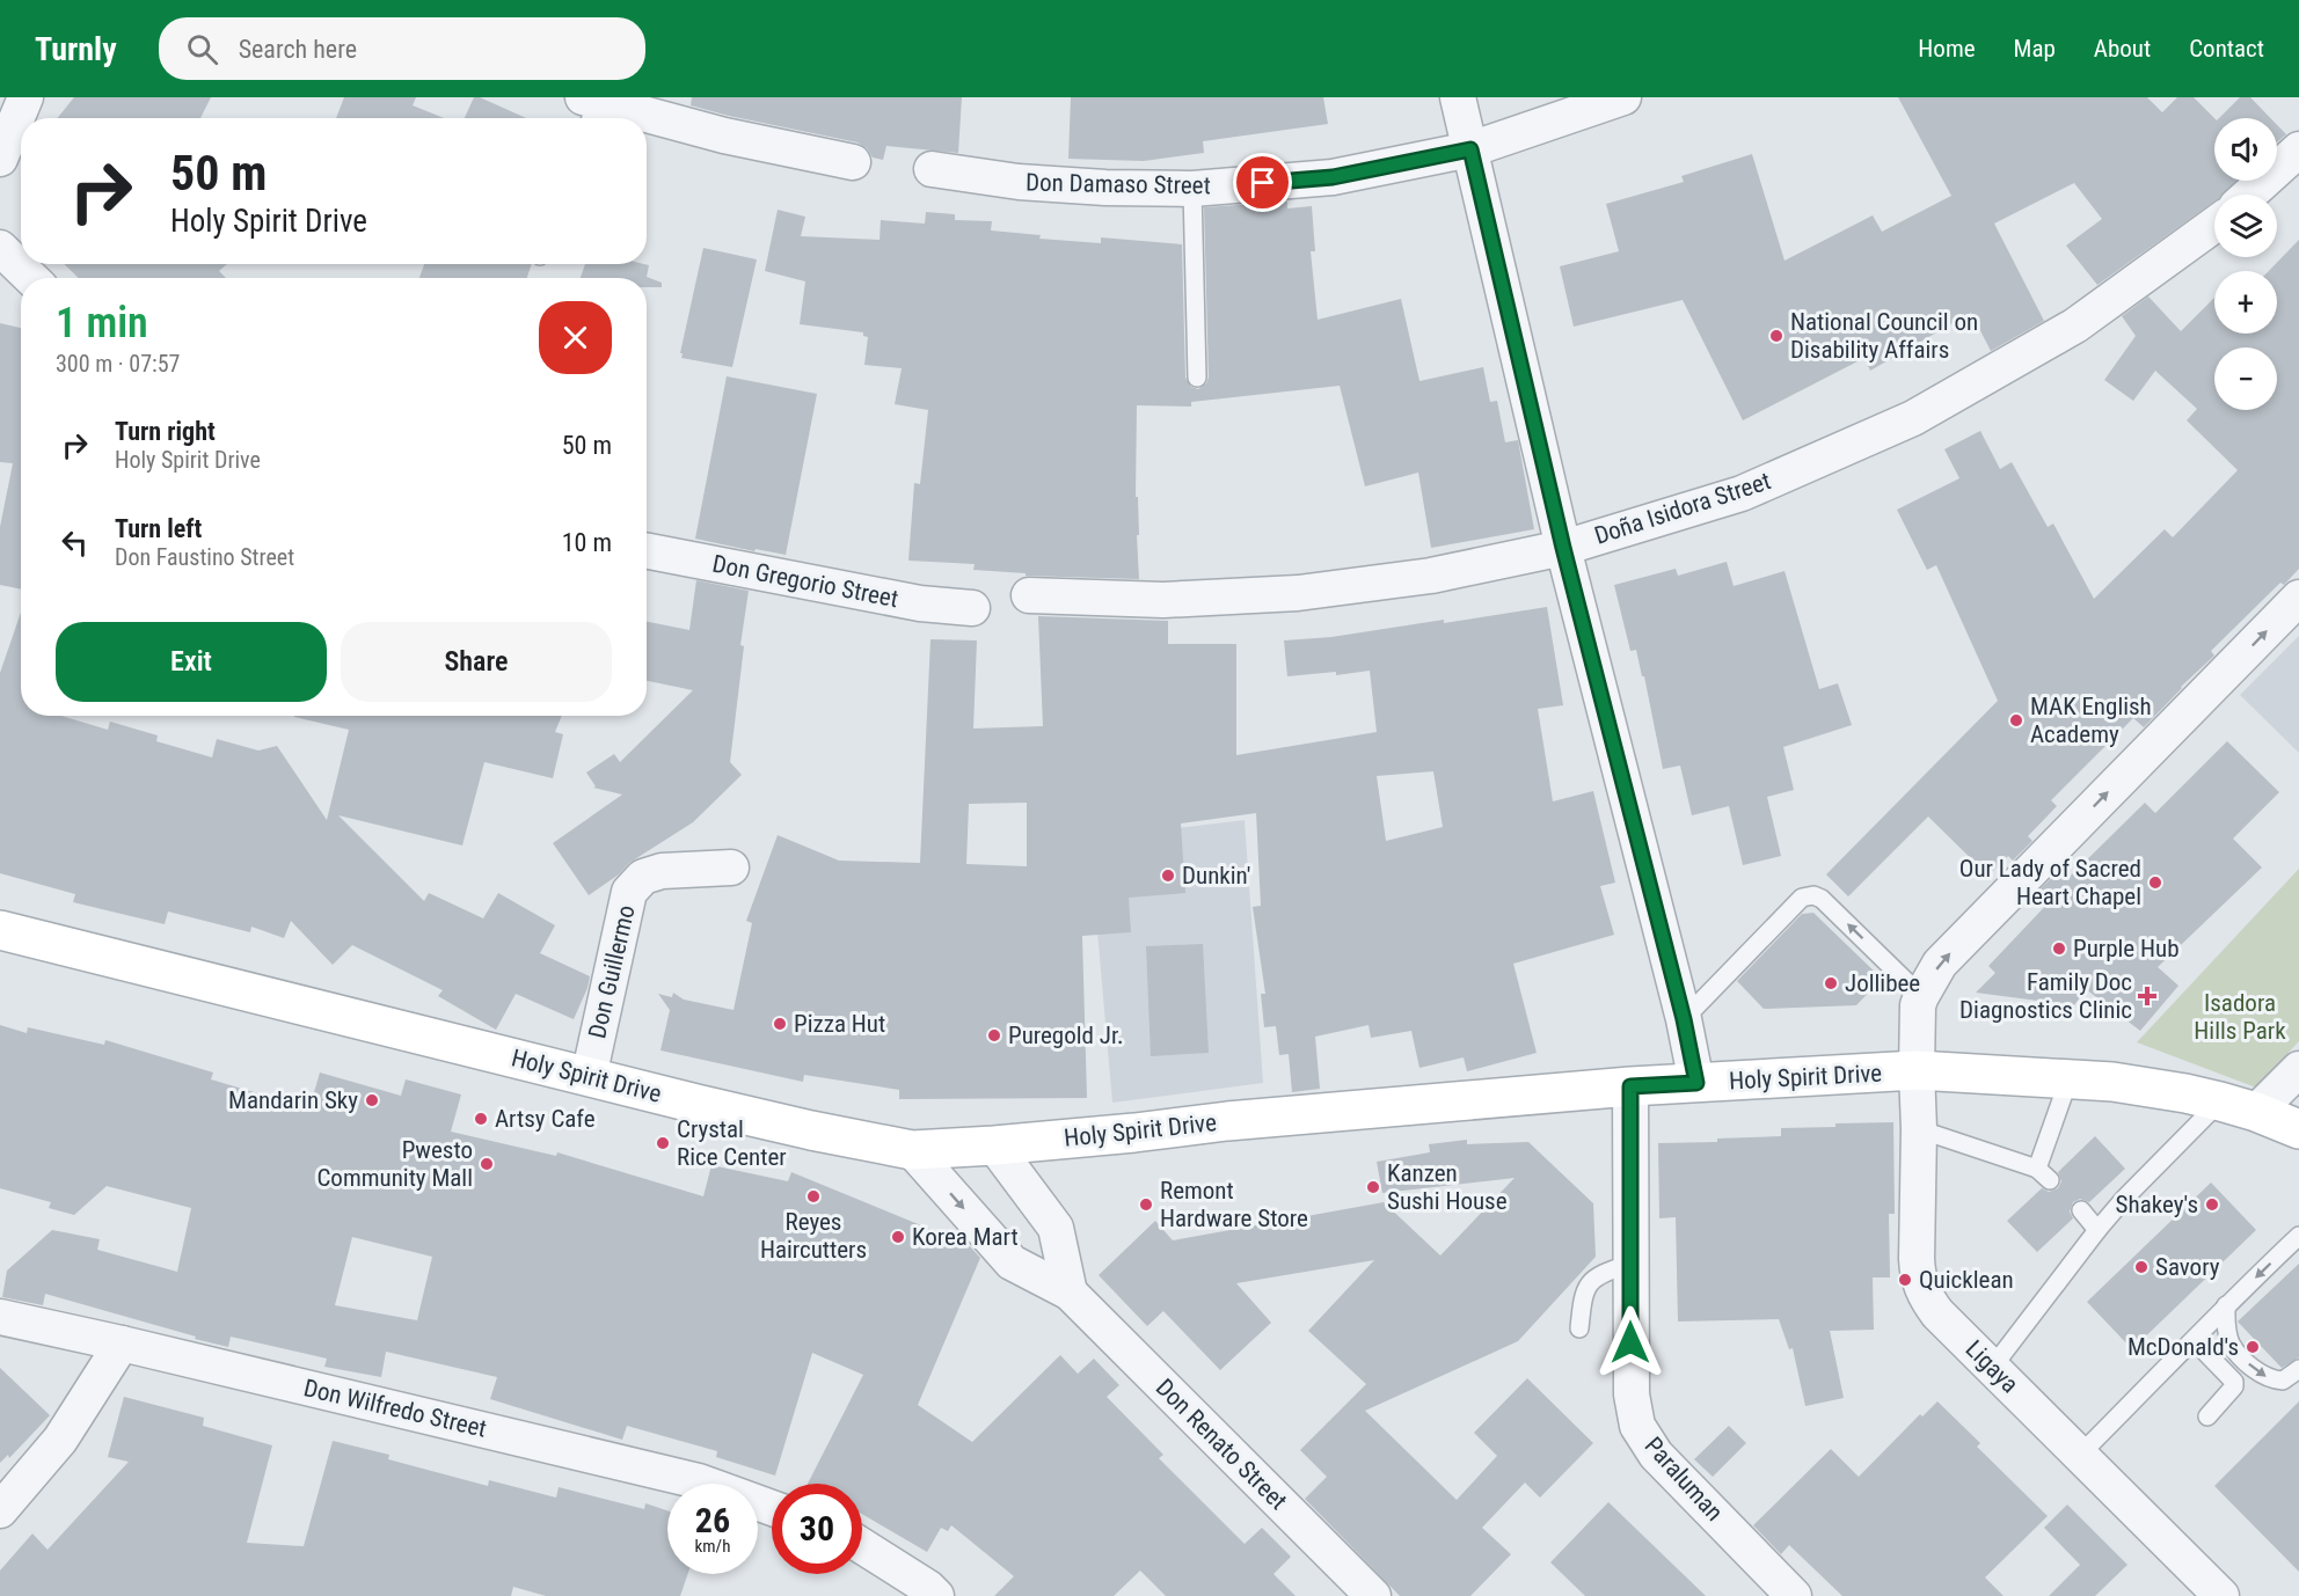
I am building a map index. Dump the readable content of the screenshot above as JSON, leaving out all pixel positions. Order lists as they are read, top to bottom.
{
  "streets": {
    "main road": ["Holy Spirit Drive"],
    "street": [
      "Don Damaso Street",
      "Doña Isidora Street",
      "Don Gregorio Street",
      "Don Guillermo",
      "Ligaya",
      "Don Wilfredo Street",
      "Don Renato Street",
      "Paraluman"
    ]
  },
  "crossings": [
    ["Don Guillermo", "Holy Spirit Drive"],
    ["Holy Spirit Drive", "Ligaya"],
    ["Holy Spirit Drive", "Don Renato Street"],
    ["Holy Spirit Drive", "Paraluman"]
  ],
  "parks": ["Isadora Hills Park"],
  "places": {
    "other": [
      "National Council on Disability Affairs",
      "MAK English Academy",
      "Dunkin'",
      "Our Lady of Sacred Heart Chapel",
      "Purple Hub",
      "Jollibee",
      "Pizza Hut",
      "Puregold Jr.",
      "Mandarin Sky",
      "Artsy Cafe",
      "Crystal Rice Center",
      "Pwesto Community Mall",
      "Kanzen Sushi House",
      "Reyes Haircutters",
      "Remont Hardware Store",
      "Shakey's",
      "Korea Mart",
      "Savory",
      "Quicklean",
      "McDonald's"
    ],
    "health": ["Family Doc Diagnostics Clinic"]
  },
  "page": {
    "header": "Turnly",
    "search": "Search here",
    "nav": [
      "Home",
      "Map",
      "About",
      "Contact"
    ],
    "map_buttons": ["+", "−"],
    "turn": ["50 m", "Holy Spirit Drive"],
    "heading": ["1 min", "300 m · 07:57"],
    "list": [
      {
        "name": "Turn right",
        "note": "Holy Spirit Drive",
        "value": "50 m"
      },
      {
        "name": "Turn left",
        "note": "Don Faustino Street",
        "value": "10 m"
      }
    ],
    "buttons": ["Exit", "Share"],
    "speed": "26 km/h",
    "limit": "30"
  }
}
